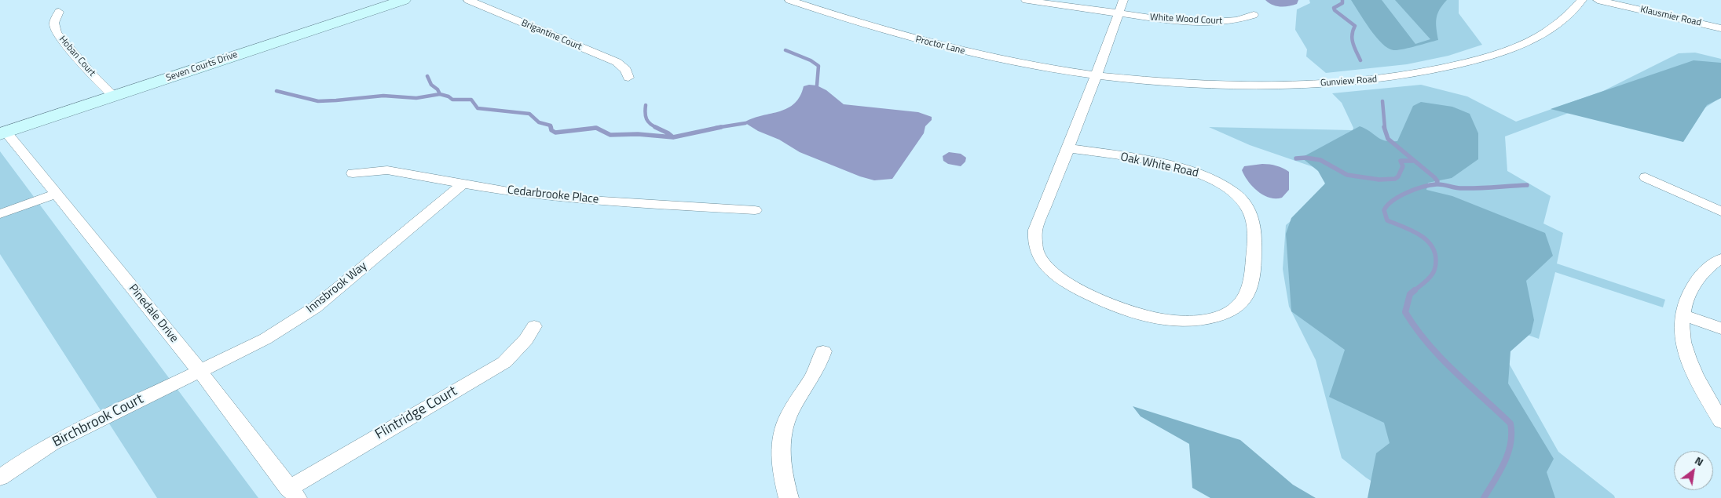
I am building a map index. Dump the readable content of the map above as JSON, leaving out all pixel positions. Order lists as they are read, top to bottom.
{
  "streets": {
    "street": [
      "Klausmier Road",
      "White Wood Court",
      "Brigantine Court",
      "Proctor Lane",
      "Hoban Court",
      "Seven Courts Drive",
      "Gunview Road",
      "Oak White Road",
      "Cedarbrooke Place",
      "Innsbrook Way",
      "Pinedale Drive",
      "Flintridge Court",
      "Birchbrook Court"
    ]
  },
  "crossings": [
    ["White Wood Court", "Oak White Road"],
    ["Proctor Lane", "Gunview Road"],
    ["Proctor Lane", "Oak White Road"],
    ["Hoban Court", "Seven Courts Drive"],
    ["Seven Courts Drive", "Pinedale Drive"],
    ["Gunview Road", "Oak White Road"],
    ["Cedarbrooke Place", "Innsbrook Way"],
    ["Innsbrook Way", "Pinedale Drive"],
    ["Innsbrook Way", "Birchbrook Court"],
    ["Pinedale Drive", "Flintridge Court"],
    ["Pinedale Drive", "Birchbrook Court"]
  ],
  "north": "top right"
}
